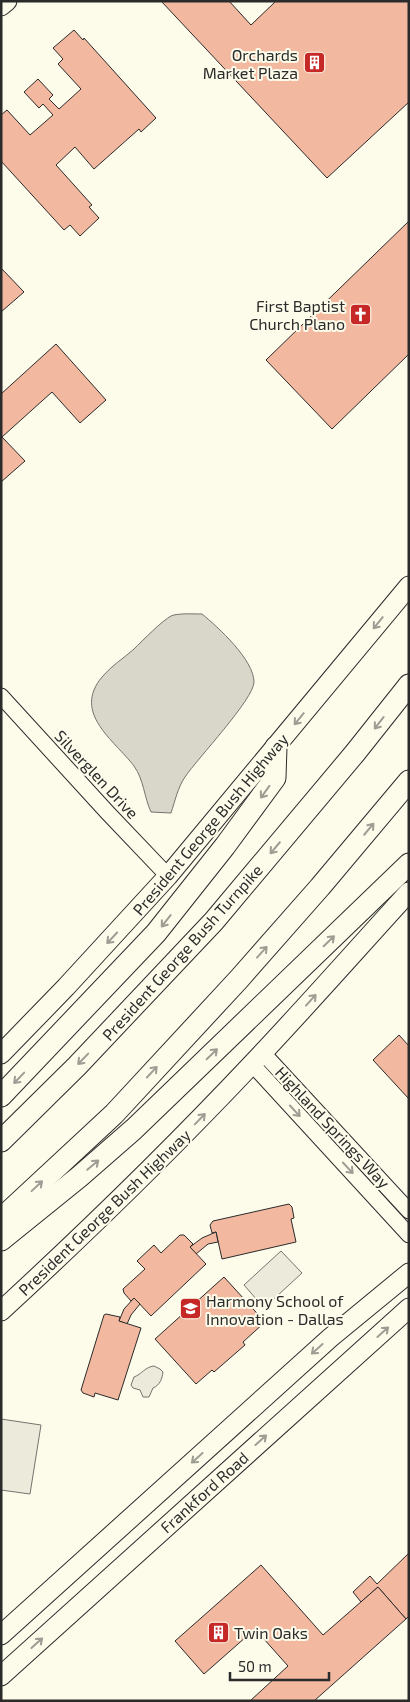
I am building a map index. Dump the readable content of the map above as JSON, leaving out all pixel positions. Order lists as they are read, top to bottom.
{
  "streets": {
    "highway": ["President George Bush Turnpike"],
    "main road": ["President George Bush Highway", "Frankford Road"],
    "street": ["Silverglen Drive", "Highland Springs Way"]
  },
  "crossings": [
    ["Silverglen Drive", "President George Bush Highway"],
    ["President George Bush Highway", "Highland Springs Way"]
  ],
  "places": {
    "building": ["Orchards Market Plaza", "Twin Oaks"],
    "church": ["First Baptist Church Plano"],
    "school or university": ["Harmony School of Innovation - Dallas"]
  },
  "scale_bar": "50 m"
}
